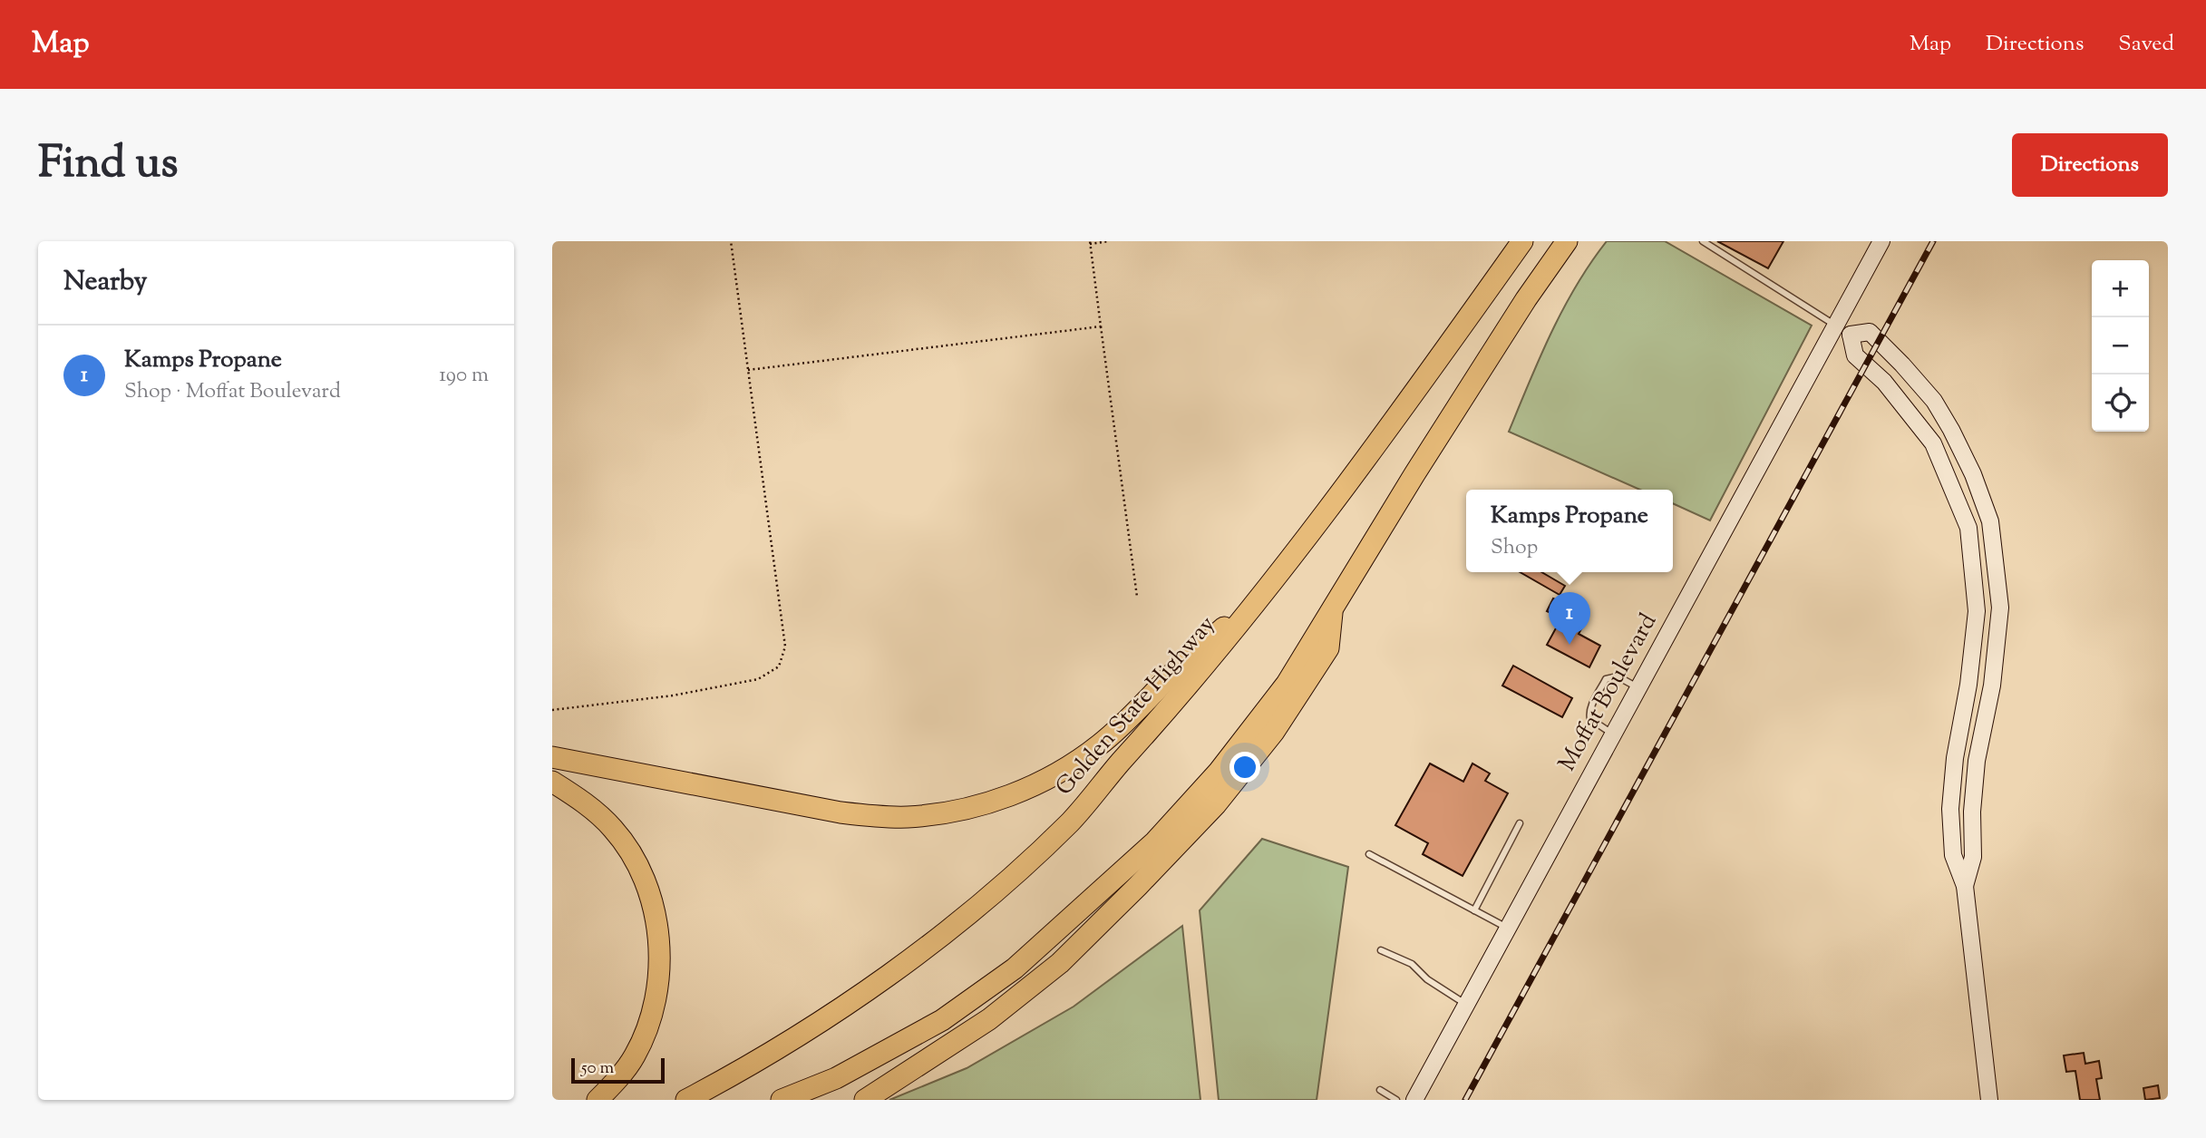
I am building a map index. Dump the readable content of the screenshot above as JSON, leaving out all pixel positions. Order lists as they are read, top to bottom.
{
  "streets": {
    "highway": ["Golden State Highway"],
    "street": ["Moffat Boulevard"]
  },
  "scale_bar": "50 m",
  "page": {
    "header": "Map",
    "nav": ["Map", "Directions", "Saved"],
    "title": "Find us",
    "buttons": "Directions",
    "heading": "Nearby",
    "map_buttons": ["+", "−"],
    "list": [
      {
        "mark": "1",
        "name": "Kamps Propane",
        "note": "Shop · Moffat Boulevard",
        "value": "190 m"
      }
    ],
    "popup": ["Kamps Propane", "Shop"],
    "pins": "1",
    "scale": "50 m"
  }
}
